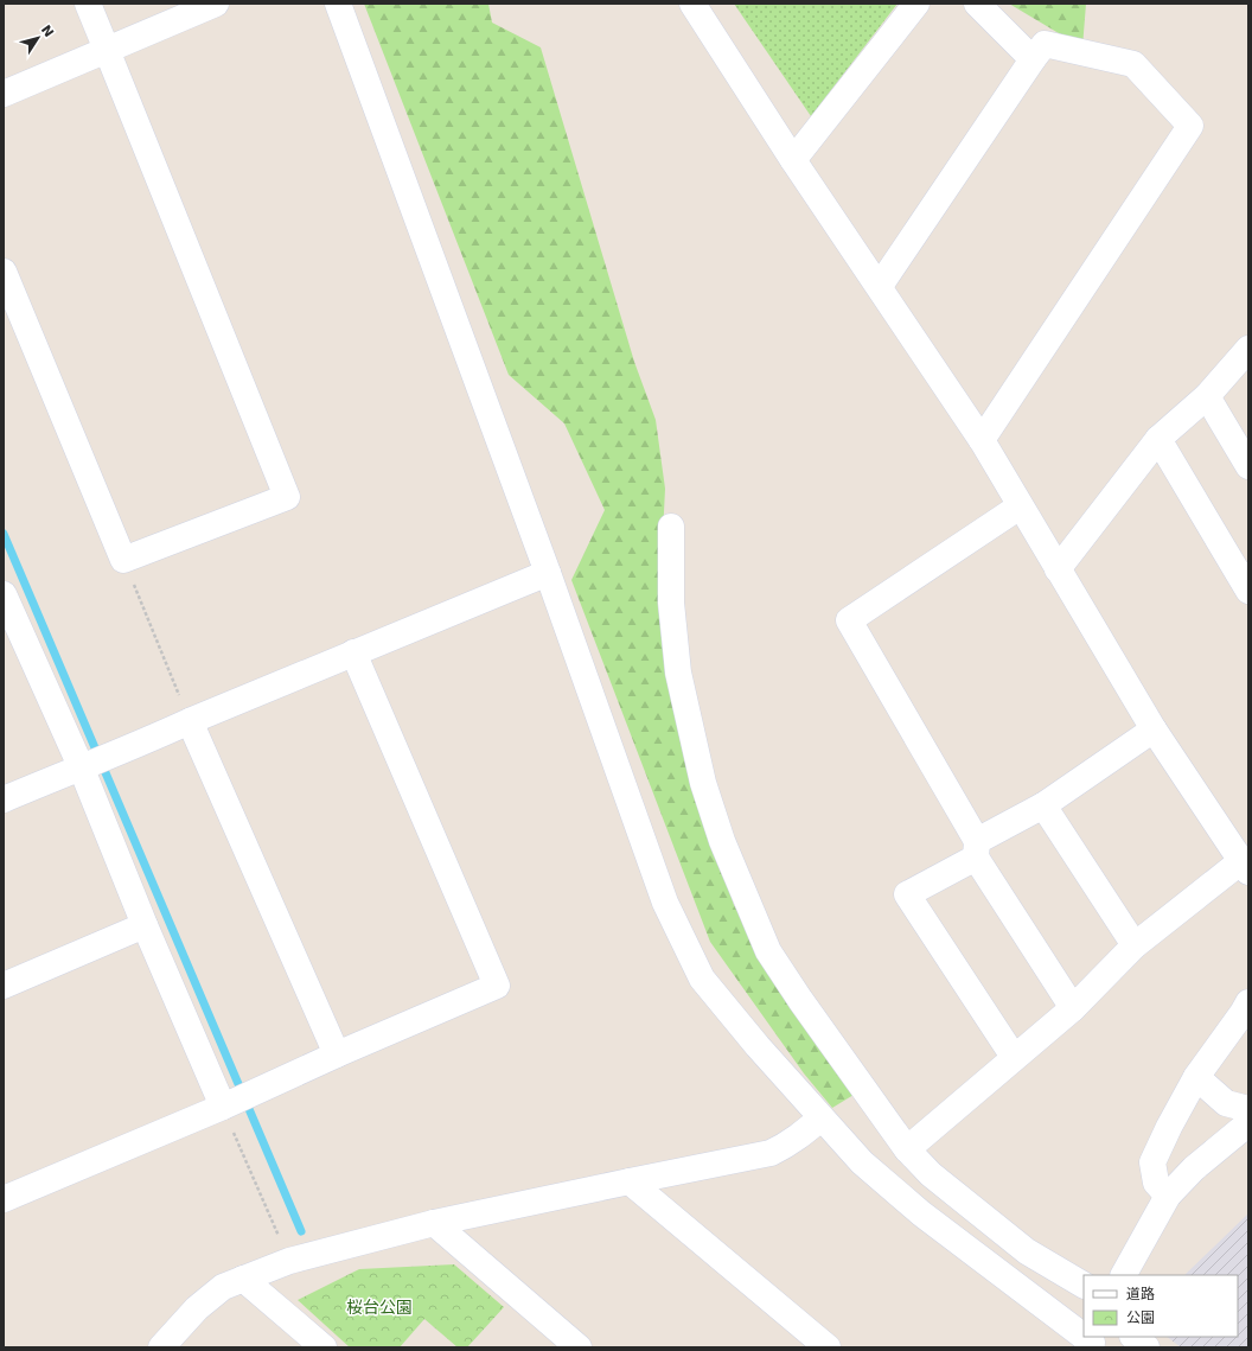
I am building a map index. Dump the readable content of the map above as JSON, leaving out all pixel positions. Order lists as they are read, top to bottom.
{
  "parks": ["桜台公園"],
  "legend": ["道路", "公園"],
  "north": "top right"
}
